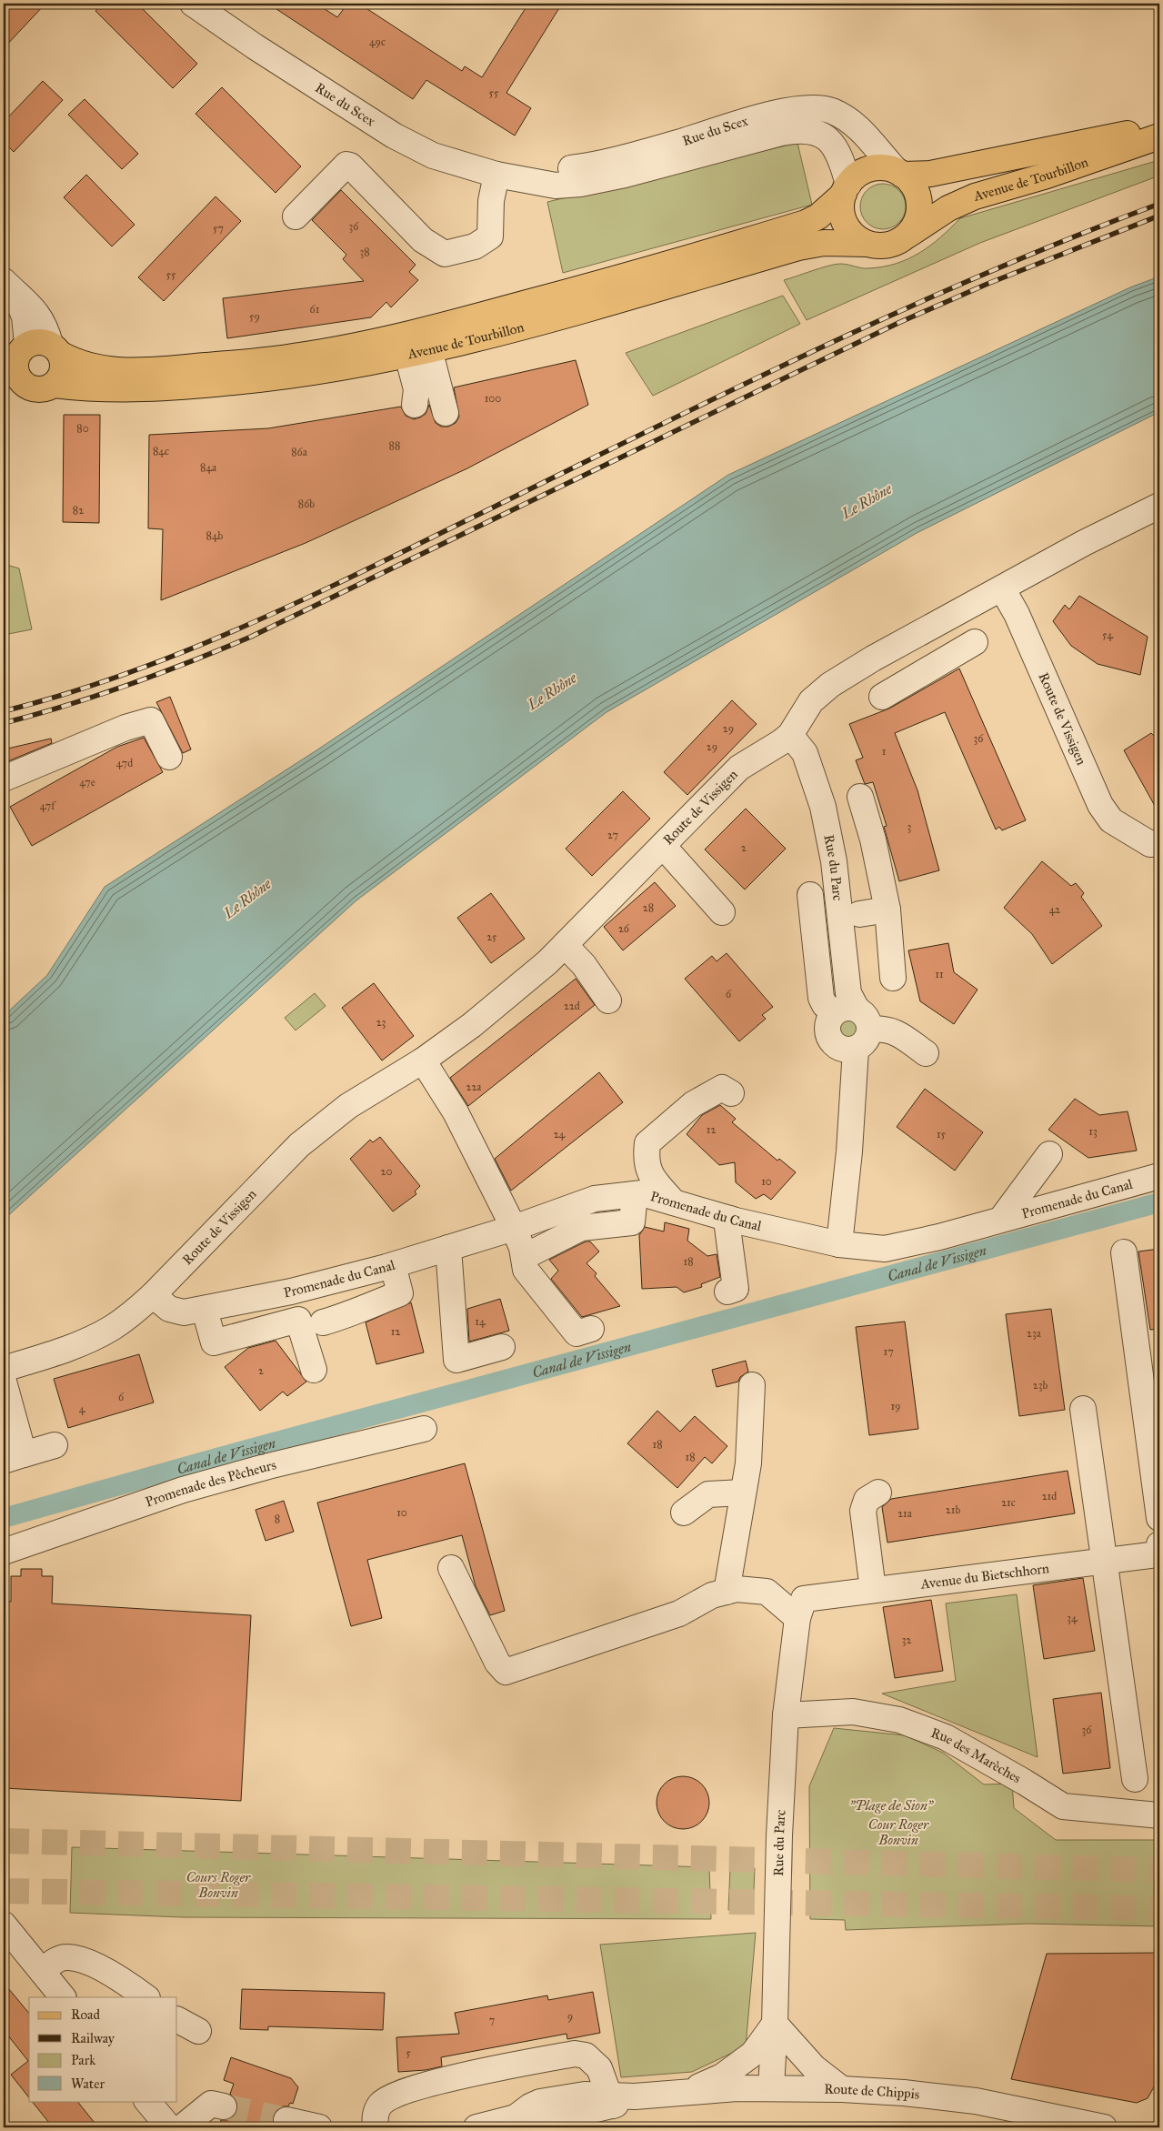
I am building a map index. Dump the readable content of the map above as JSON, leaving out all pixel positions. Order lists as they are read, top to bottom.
{
  "streets": {
    "main road": ["Avenue de Tourbillon"],
    "street": [
      "Rue du Scex",
      "Route de Vissigen",
      "Rue du Parc",
      "Promenade du Canal",
      "Promenade des Pêcheurs",
      "Avenue du Bietschhorn",
      "Rue des Marèches",
      "Route de Chippis"
    ]
  },
  "crossings": [
    ["Rue du Scex", "Avenue de Tourbillon"],
    ["Route de Vissigen", "Rue du Parc"],
    ["Route de Vissigen", "Promenade du Canal"],
    ["Rue du Parc", "Avenue du Bietschhorn"],
    ["Rue du Parc", "Rue des Marèches"],
    ["Rue du Parc", "Route de Chippis"]
  ],
  "water": ["Le Rhône", "Canal de Vissigen"],
  "parks": ["\"Plage de Sion\"", "Cour Roger Bonvin", "Cours Roger Bonvin"],
  "house_numbers": [
    "49c",
    "55",
    "36",
    "57",
    "38",
    "55",
    "61",
    "59",
    "100",
    "80",
    "88",
    "84c",
    "86a",
    "84a",
    "86b",
    "82",
    "84b",
    "54",
    "29",
    "36",
    "29",
    "1",
    "47d",
    "47e",
    "47f",
    "3",
    "27",
    "2",
    "28",
    "42",
    "26",
    "25",
    "11",
    "6",
    "22d",
    "23",
    "22a",
    "12",
    "13",
    "24",
    "15",
    "20",
    "10",
    "18",
    "14",
    "12",
    "23a",
    "17",
    "2",
    "23b",
    "6",
    "19",
    "4",
    "18",
    "18",
    "21d",
    "21c",
    "21b",
    "10",
    "21a",
    "8",
    "34",
    "32",
    "36",
    "9",
    "7",
    "5"
  ],
  "legend": [
    "Road",
    "Railway",
    "Park",
    "Water"
  ]
}
